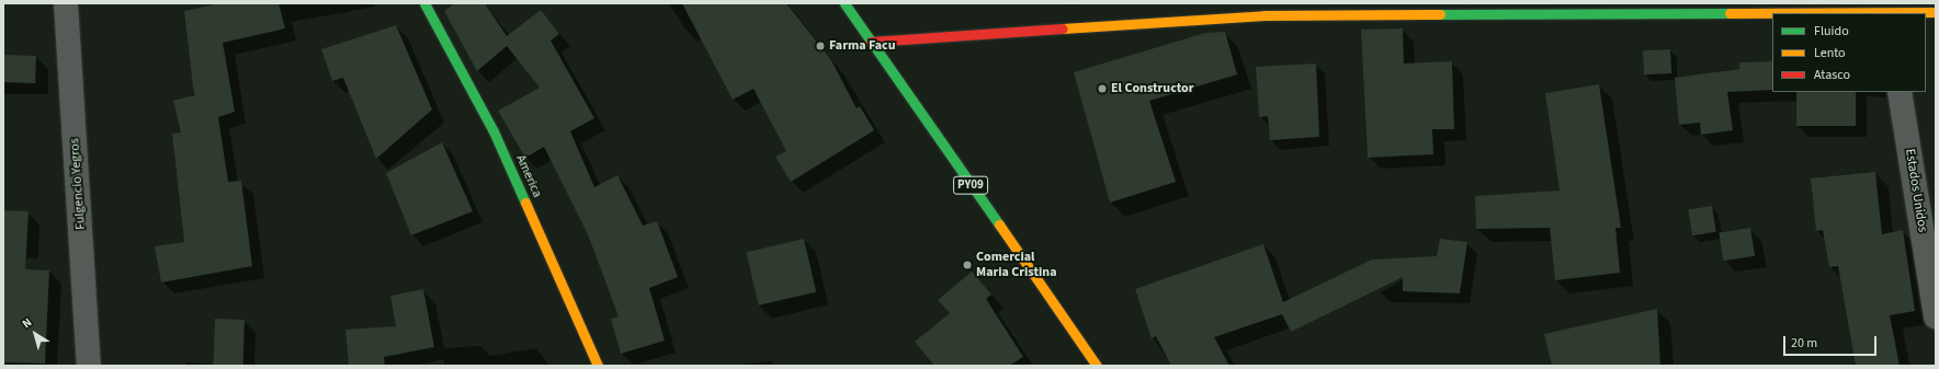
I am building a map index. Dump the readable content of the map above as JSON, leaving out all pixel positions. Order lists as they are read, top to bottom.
{
  "streets": {
    "main road": ["America", "PY09"],
    "street": ["Fulgencio Yegros", "Estados Unidos"]
  },
  "places": ["Farma Facu", "El Constructor", "Comercial Maria Cristina"],
  "legend": ["Fluido", "Lento", "Atasco"],
  "scale_bar": "20 m",
  "north": "top left"
}
